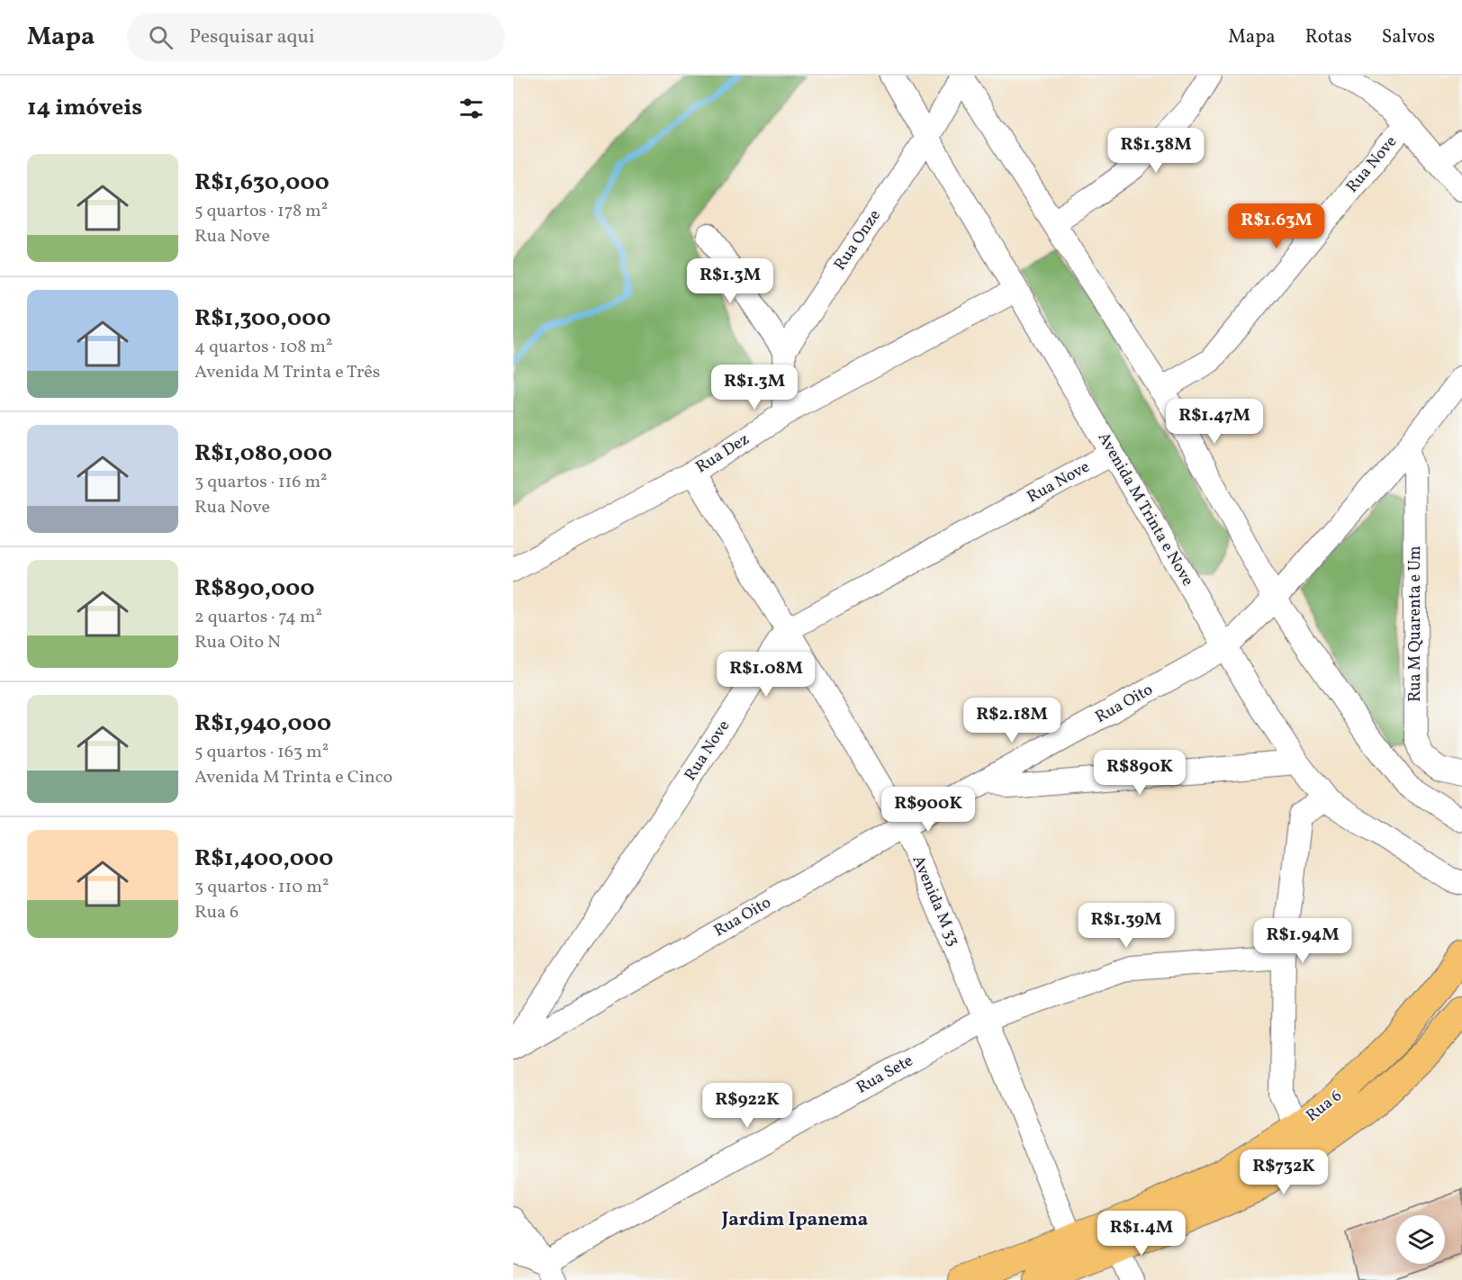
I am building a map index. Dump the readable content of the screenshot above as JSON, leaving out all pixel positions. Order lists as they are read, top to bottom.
{
  "streets": {
    "main road": ["Rua 6"],
    "street": [
      "Rua Nove",
      "Rua Onze",
      "Rua Dez",
      "Avenida M Trinta e Nove",
      "Rua M Quarenta e Um",
      "Rua Oito",
      "Avenida M 33",
      "Rua Sete"
    ]
  },
  "crossings": [
    ["Rua Nove", "Avenida M Trinta e Nove"],
    ["Rua Nove", "Rua Oito"],
    ["Rua Nove", "Avenida M 33"],
    ["Rua Onze", "Avenida M Trinta e Nove"],
    ["Rua Dez", "Avenida M Trinta e Nove"],
    ["Rua Dez", "Avenida M 33"],
    ["Avenida M Trinta e Nove", "Rua Oito"],
    ["Rua M Quarenta e Um", "Rua Oito"],
    ["Rua Oito", "Avenida M 33"],
    ["Avenida M 33", "Rua Sete"],
    ["Avenida M 33", "Rua 6"]
  ],
  "districts": ["Jardim Ipanema"],
  "page": {
    "header": "Mapa",
    "search": "Pesquisar aqui",
    "nav": ["Mapa", "Rotas", "Salvos"],
    "heading": "14 imóveis",
    "price": [
      "R$1.38M",
      "R$1.63M",
      "R$1.3M",
      "R$1.3M",
      "R$1.47M",
      "R$1.08M",
      "R$2.18M",
      "R$890K",
      "R$900K",
      "R$1.39M",
      "R$1.94M",
      "R$922K",
      "R$732K",
      "R$1.4M"
    ],
    "list": [
      {
        "name": "R$1,630,000",
        "note": "5 quartos · 178 m² · Rua Nove"
      },
      {
        "name": "R$1,300,000",
        "note": "4 quartos · 108 m² · Avenida M Trinta e Três"
      },
      {
        "name": "R$1,080,000",
        "note": "3 quartos · 116 m² · Rua Nove"
      },
      {
        "name": "R$890,000",
        "note": "2 quartos · 74 m² · Rua Oito N"
      },
      {
        "name": "R$1,940,000",
        "note": "5 quartos · 163 m² · Avenida M Trinta e Cinco"
      },
      {
        "name": "R$1,400,000",
        "note": "3 quartos · 110 m² · Rua 6"
      }
    ]
  }
}
